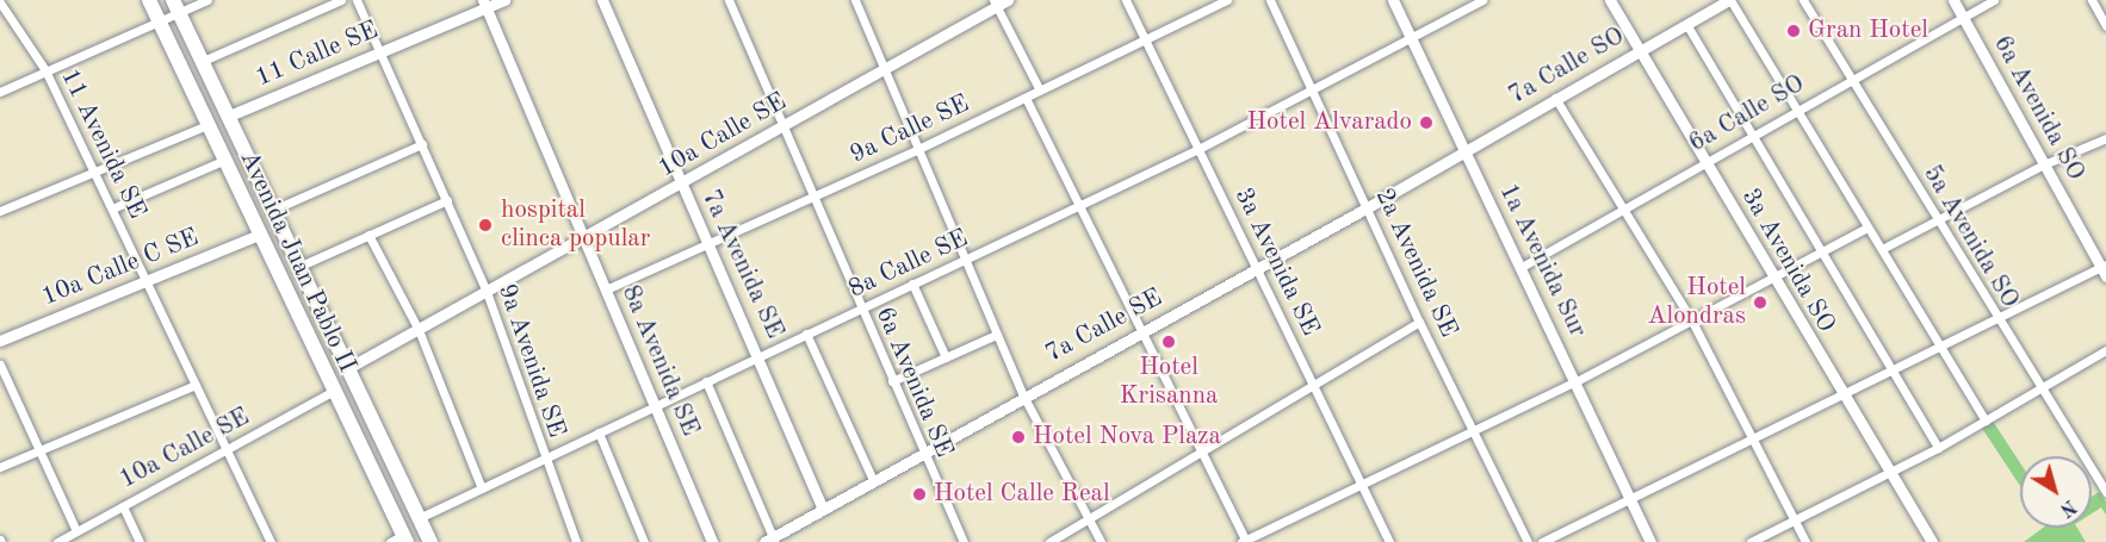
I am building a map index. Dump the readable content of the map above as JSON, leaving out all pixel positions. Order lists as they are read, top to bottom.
{
  "streets": {
    "highway": ["Avenida Juan Pablo II"],
    "street": [
      "11 Calle SE",
      "7a Calle SO",
      "6a Avenida SO",
      "6a Calle SO",
      "9a Calle SE",
      "10a Calle SE",
      "11 Avenida SE",
      "5a Avenida SO",
      "1a Avenida Sur",
      "3a Avenida SO",
      "3a Avenida SE",
      "2a Avenida SE",
      "7a Avenida SE",
      "8a Calle SE",
      "10a Calle C SE",
      "7a Calle SE",
      "9a Avenida SE",
      "8a Avenida SE",
      "6a Avenida SE"
    ]
  },
  "crossings": [
    ["11 Calle SE", "Avenida Juan Pablo II"],
    ["11 Calle SE", "9a Avenida SE"],
    ["11 Calle SE", "8a Avenida SE"],
    ["7a Calle SO", "1a Avenida Sur"],
    ["7a Calle SO", "3a Avenida SO"],
    ["7a Calle SO", "7a Calle SE"],
    ["6a Avenida SO", "6a Calle SO"],
    ["6a Calle SO", "5a Avenida SO"],
    ["6a Calle SO", "1a Avenida Sur"],
    ["6a Calle SO", "3a Avenida SO"],
    ["9a Calle SE", "3a Avenida SE"],
    ["9a Calle SE", "7a Avenida SE"],
    ["9a Calle SE", "8a Avenida SE"],
    ["9a Calle SE", "6a Avenida SE"],
    ["10a Calle SE", "11 Avenida SE"],
    ["10a Calle SE", "Avenida Juan Pablo II"],
    ["10a Calle SE", "7a Avenida SE"],
    ["10a Calle SE", "9a Avenida SE"],
    ["10a Calle SE", "8a Avenida SE"],
    ["10a Calle SE", "6a Avenida SE"],
    ["11 Avenida SE", "10a Calle C SE"],
    ["1a Avenida Sur", "8a Calle SE"],
    ["1a Avenida Sur", "7a Calle SE"],
    ["Avenida Juan Pablo II", "8a Calle SE"],
    ["Avenida Juan Pablo II", "10a Calle C SE"],
    ["3a Avenida SE", "8a Calle SE"],
    ["3a Avenida SE", "7a Calle SE"],
    ["2a Avenida SE", "8a Calle SE"],
    ["2a Avenida SE", "7a Calle SE"],
    ["7a Avenida SE", "8a Calle SE"],
    ["7a Avenida SE", "7a Calle SE"],
    ["8a Calle SE", "9a Avenida SE"],
    ["8a Calle SE", "8a Avenida SE"],
    ["8a Calle SE", "6a Avenida SE"],
    ["7a Calle SE", "6a Avenida SE"]
  ],
  "places": [
    "Gran Hotel",
    "Hotel Alvarado",
    "hospital clinca popular",
    "Hotel Alondras",
    "Hotel Krisanna",
    "Hotel Nova Plaza",
    "Hotel Calle Real"
  ],
  "north": "bottom right"
}
